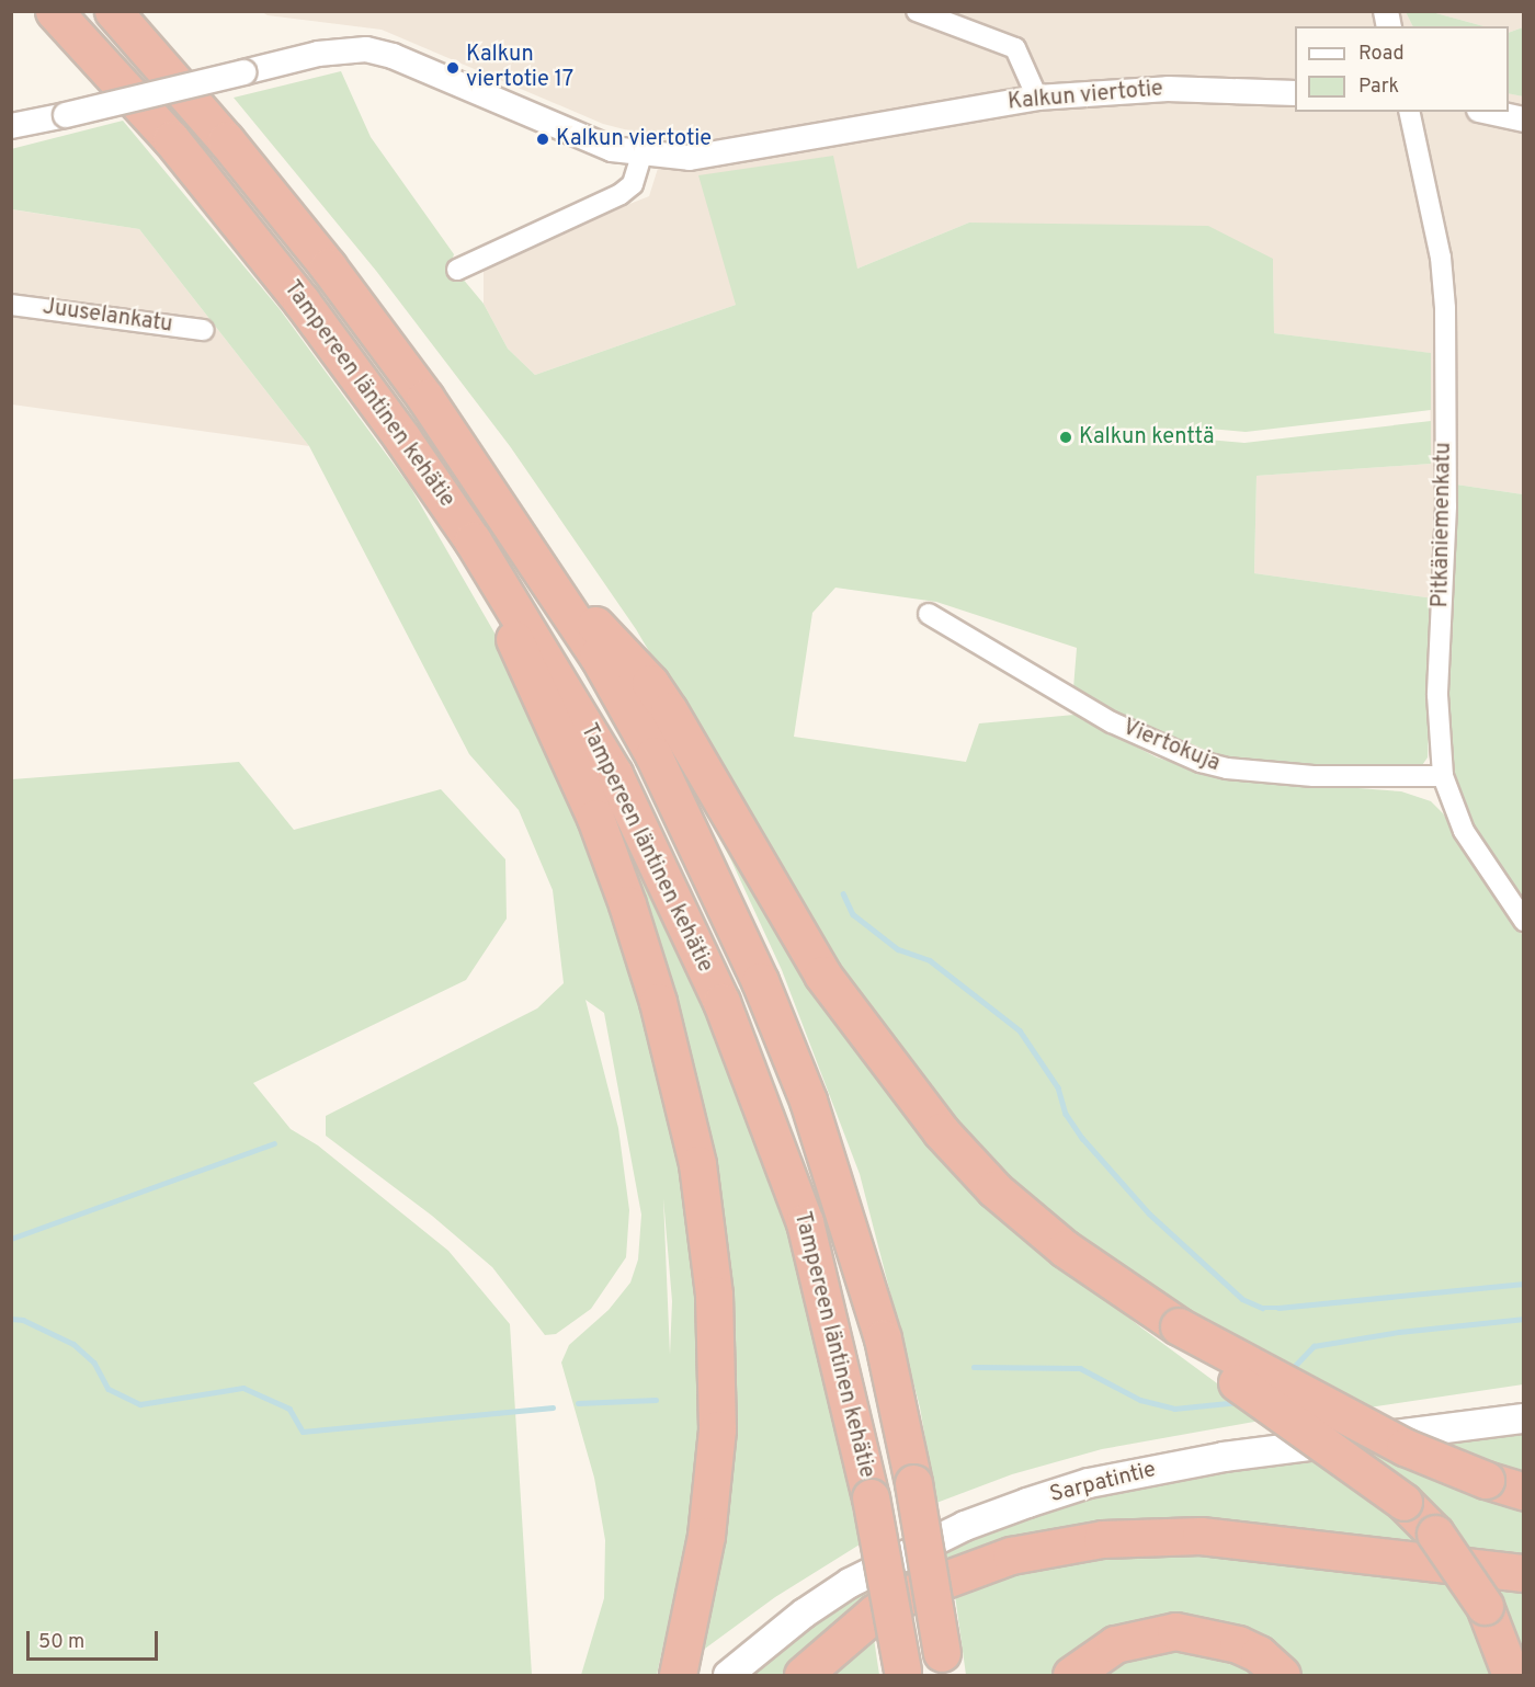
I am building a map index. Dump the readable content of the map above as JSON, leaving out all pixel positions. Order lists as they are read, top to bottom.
{
  "streets": {
    "highway": ["Tampereen läntinen kehätie"],
    "main road": ["Sarpatintie"],
    "street": [
      "Kalkun viertotie",
      "Juuselankatu",
      "Pitkäniemenkatu",
      "Viertokuja"
    ]
  },
  "crossings": [
    ["Pitkäniemenkatu", "Viertokuja"]
  ],
  "places": ["Kalkun viertotie 17", "Kalkun viertotie", "Kalkun kenttä"],
  "legend": ["Road", "Park"],
  "scale_bar": "50 m"
}
